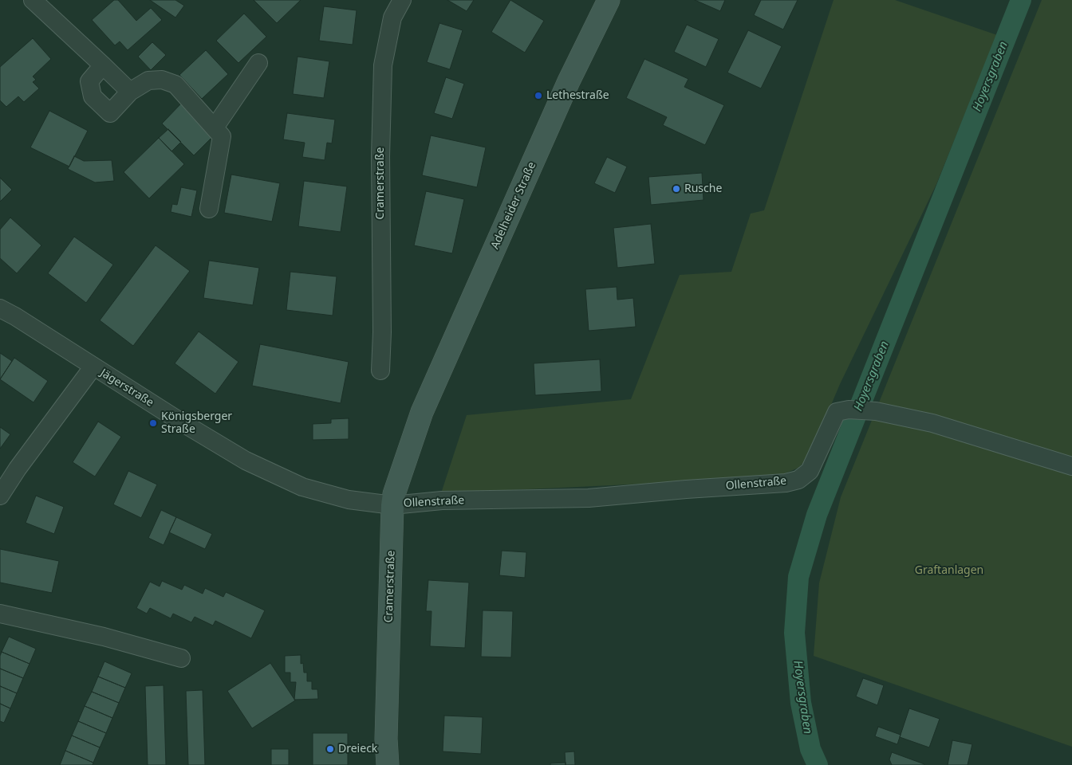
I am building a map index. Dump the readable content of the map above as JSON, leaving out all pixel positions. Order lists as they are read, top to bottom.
{
  "streets": {
    "main road": ["Cramerstraße", "Adelheider Straße"],
    "street": ["Jägerstraße", "Ollenstraße"]
  },
  "crossings": [
    ["Cramerstraße", "Adelheider Straße"],
    ["Cramerstraße", "Jägerstraße"],
    ["Cramerstraße", "Ollenstraße"],
    ["Jägerstraße", "Ollenstraße"]
  ],
  "water": ["Hoyersgraben"],
  "parks": ["Graftanlagen"],
  "places": [
    "Lethestraße",
    "Rusche",
    "Königsberger Straße",
    "Dreieck"
  ]
}
